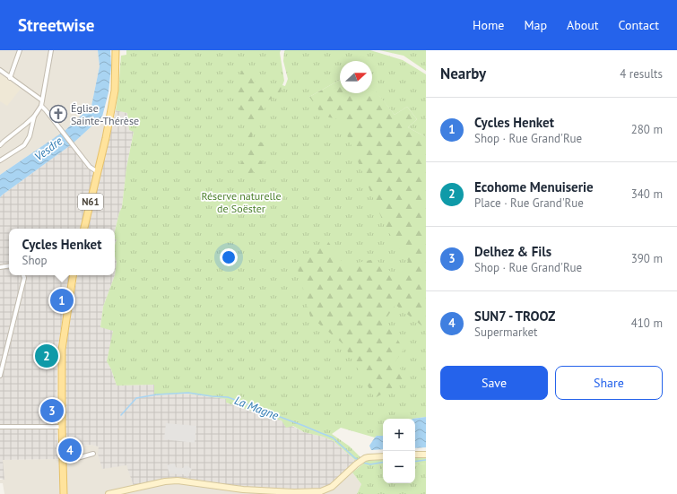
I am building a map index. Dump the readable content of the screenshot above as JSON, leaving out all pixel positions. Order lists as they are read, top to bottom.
{
  "streets": {
    "main road": ["N61"]
  },
  "water": ["Vesdre", "La Magne"],
  "parks": ["Réserve naturelle de Soëster"],
  "places": {
    "church": ["Église Sainte-Thérèse"]
  },
  "north": "right",
  "page": {
    "header": "Streetwise",
    "nav": [
      "Home",
      "Map",
      "About",
      "Contact"
    ],
    "heading": ["Nearby", "4 results"],
    "list": [
      {
        "mark": "1",
        "name": "Cycles Henket",
        "note": "Shop · Rue Grand'Rue",
        "value": "280 m"
      },
      {
        "mark": "2",
        "name": "Ecohome Menuiserie",
        "note": "Place · Rue Grand'Rue",
        "value": "340 m"
      },
      {
        "mark": "3",
        "name": "Delhez & Fils",
        "note": "Shop · Rue Grand'Rue",
        "value": "390 m"
      },
      {
        "mark": "4",
        "name": "SUN7 - TROOZ",
        "note": "Supermarket",
        "value": "410 m"
      }
    ],
    "popup": ["Cycles Henket", "Shop"],
    "pins": [
      "1",
      "2",
      "3",
      "4"
    ],
    "buttons": ["Save", "Share"],
    "map_buttons": ["+", "−"]
  }
}
